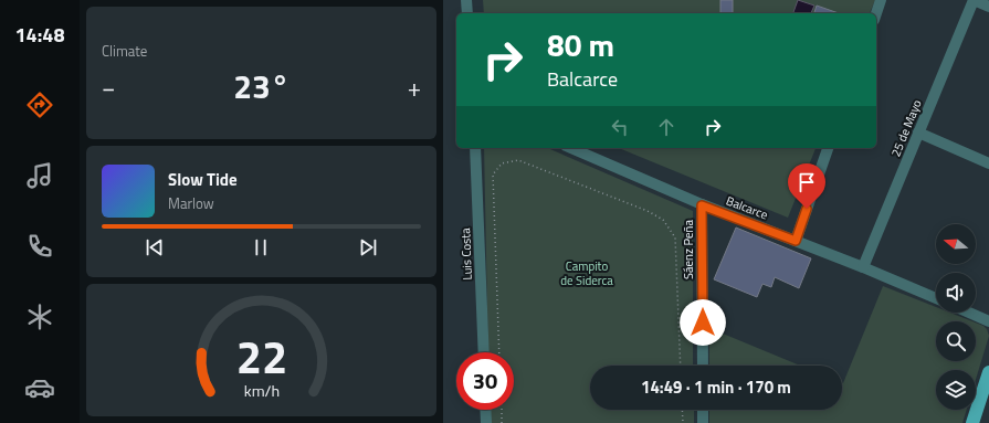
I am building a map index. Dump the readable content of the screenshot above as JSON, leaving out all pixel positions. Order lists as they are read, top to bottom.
{
  "streets": {
    "street": [
      "25 de Mayo",
      "Balcarce",
      "Sáenz Peña",
      "Luis Costa"
    ]
  },
  "crossings": [
    ["25 de Mayo", "Balcarce"],
    ["Balcarce", "Sáenz Peña"]
  ],
  "parks": ["Campito de Siderca"],
  "north": "left",
  "page": {
    "tabs": "14:48",
    "tile": "Climate",
    "turn": ["80 m", "Balcarce"],
    "heat": ["−", "23°", "+"],
    "song": ["Slow Tide", "Marlow"],
    "limit": "30",
    "trip": "14:49 · 1 min · 170 m",
    "gauge": ["22", "km/h"]
  }
}
